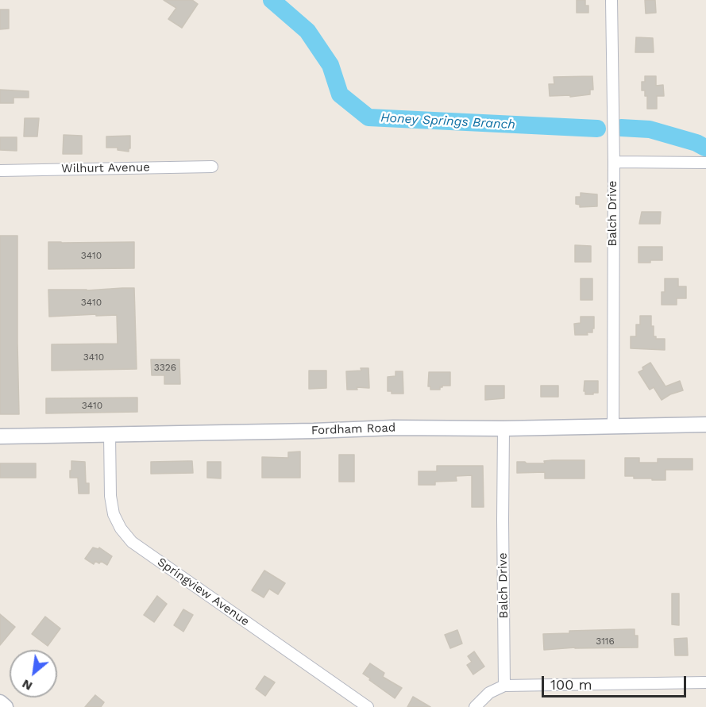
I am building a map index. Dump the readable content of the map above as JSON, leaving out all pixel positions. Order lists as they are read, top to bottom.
{
  "streets": {
    "street": [
      "Wilhurt Avenue",
      "Balch Drive",
      "Fordham Road",
      "Springview Avenue"
    ]
  },
  "crossings": [
    ["Balch Drive", "Fordham Road"],
    ["Fordham Road", "Springview Avenue"]
  ],
  "water": ["Honey Springs Branch"],
  "house_numbers": [
    "3410",
    "3410",
    "3410",
    "3326",
    "3410",
    "3116"
  ],
  "scale_bar": "100 m",
  "north": "bottom left"
}
